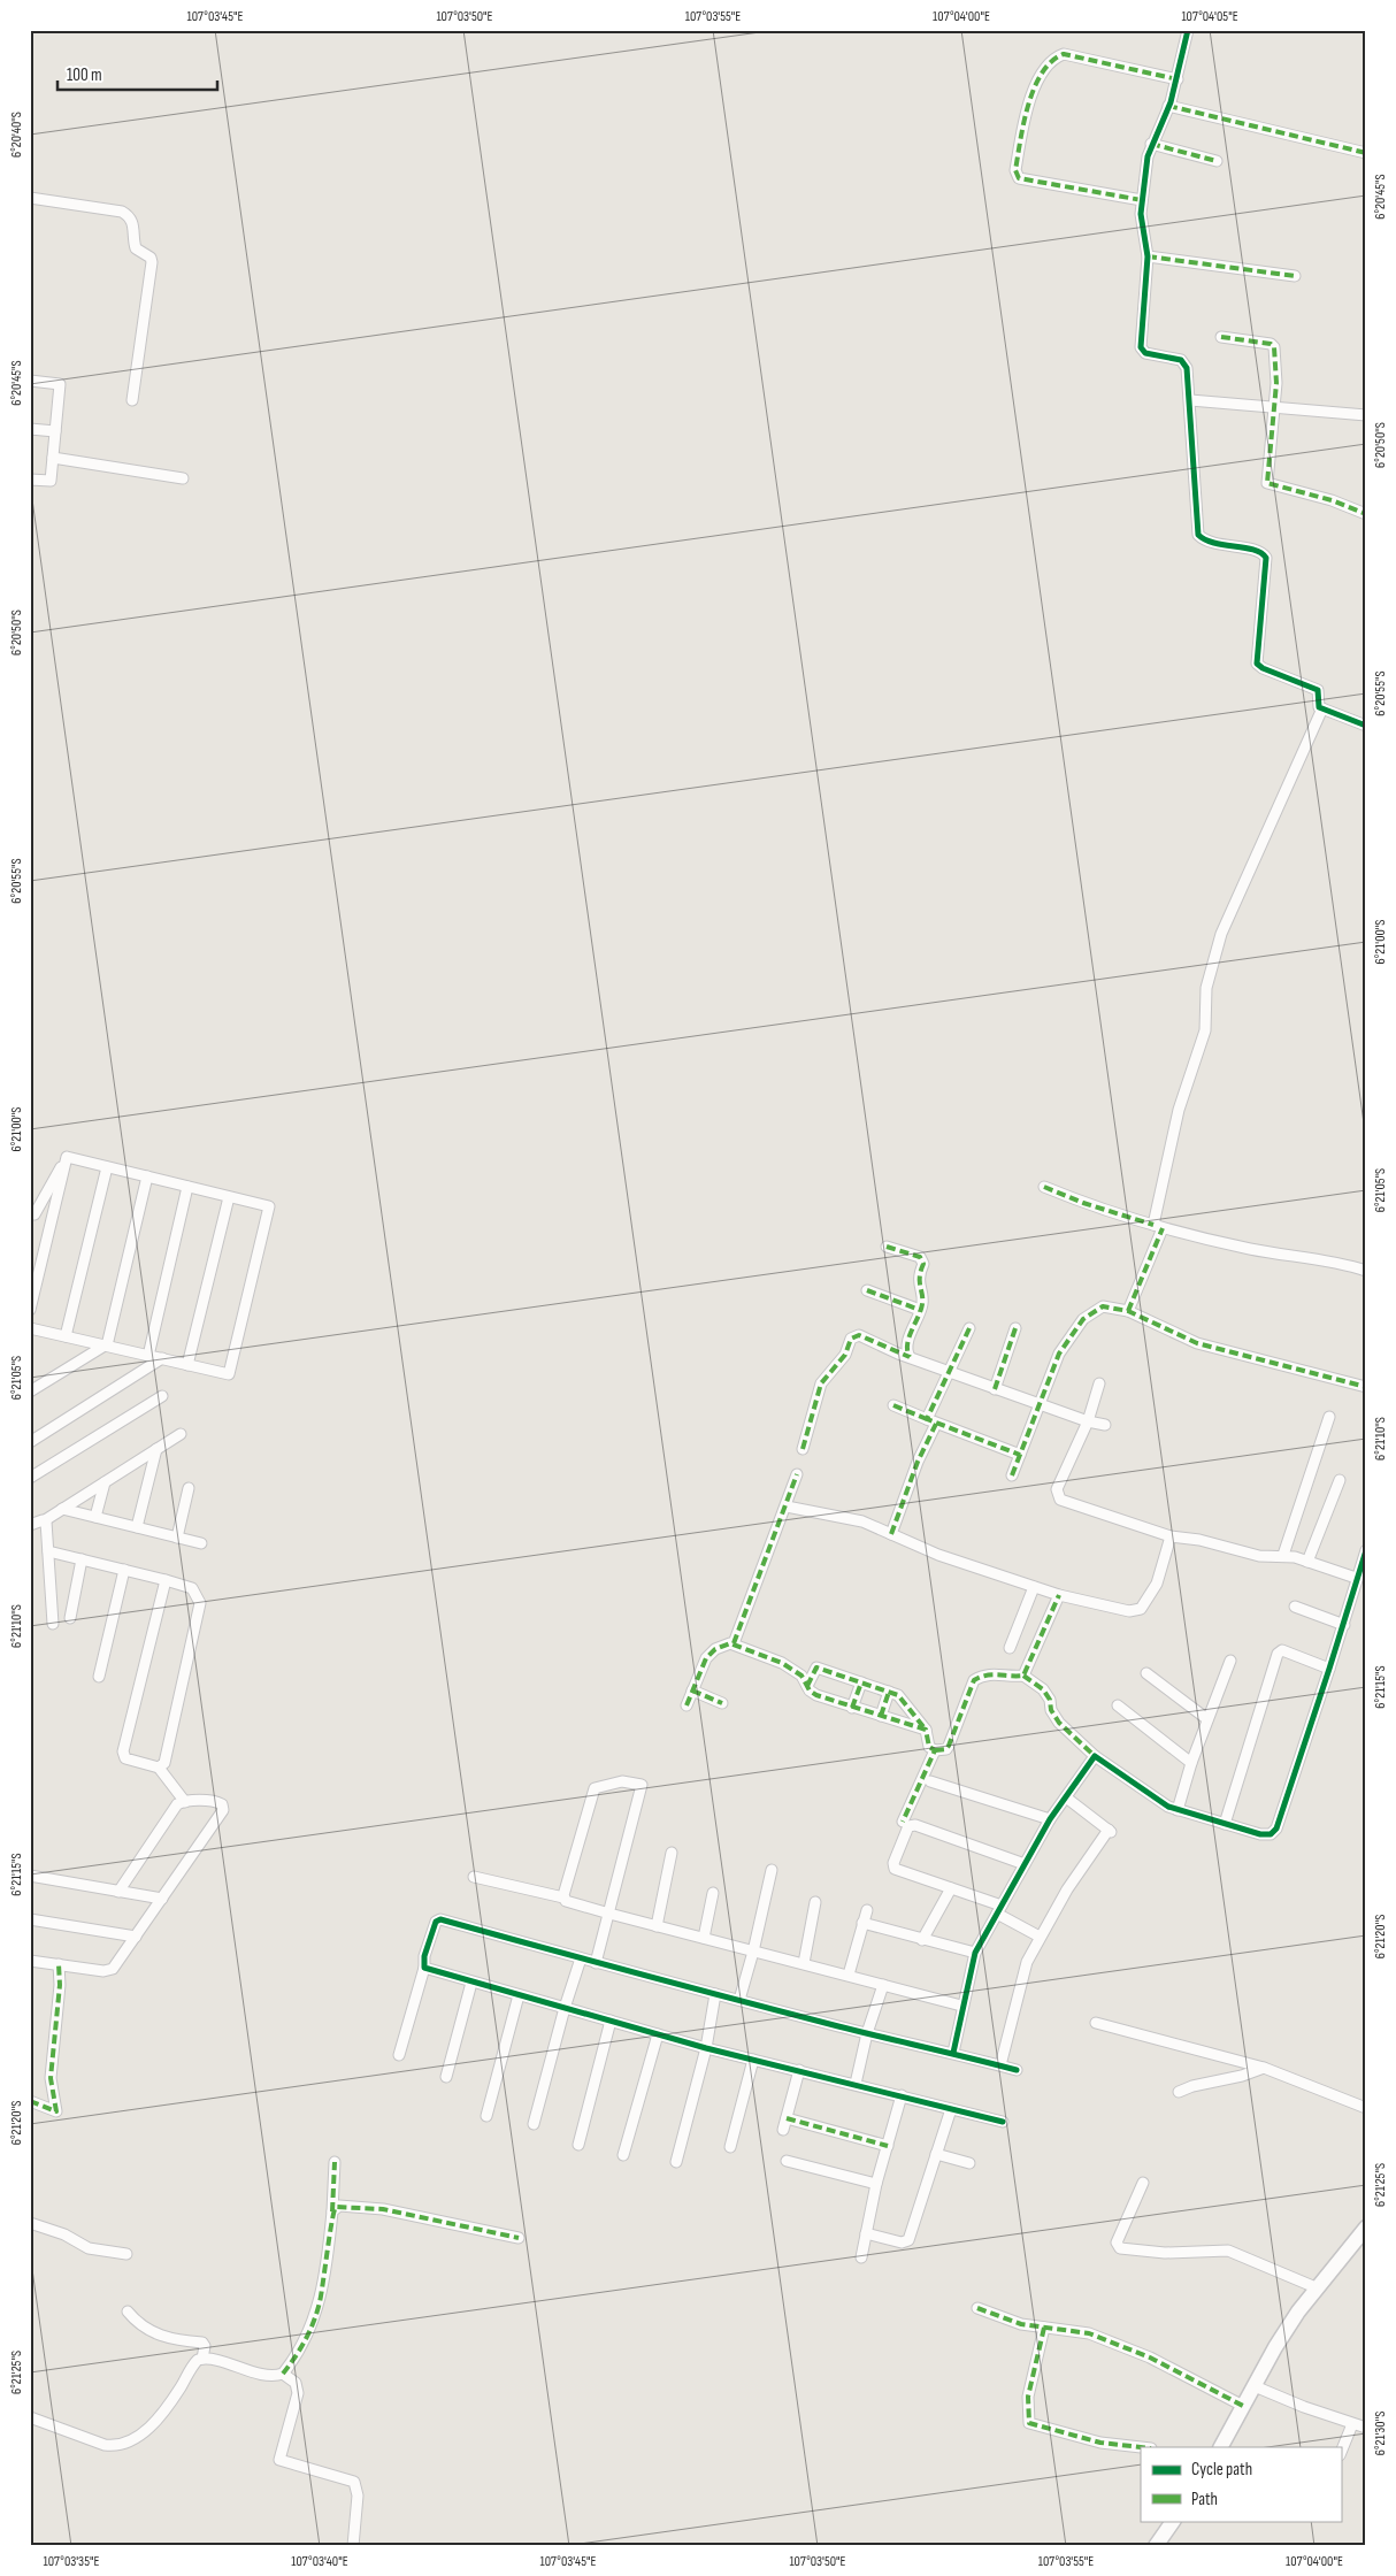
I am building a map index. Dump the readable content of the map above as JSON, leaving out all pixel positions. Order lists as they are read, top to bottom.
{
  "legend": ["Cycle path", "Path"],
  "scale_bar": "100 m",
  "coordinates": [
    "107°03'45\"E",
    "107°03'50\"E",
    "107°03'55\"E",
    "107°04'00\"E",
    "107°04'05\"E",
    "6°20'40\"S",
    "6°20'45\"S",
    "6°20'50\"S",
    "6°20'55\"S",
    "6°21'00\"S",
    "6°21'05\"S",
    "6°21'10\"S",
    "6°21'15\"S",
    "6°21'20\"S",
    "6°21'25\"S",
    "6°21'30\"S",
    "107°03'35\"E",
    "107°03'40\"E"
  ]
}
